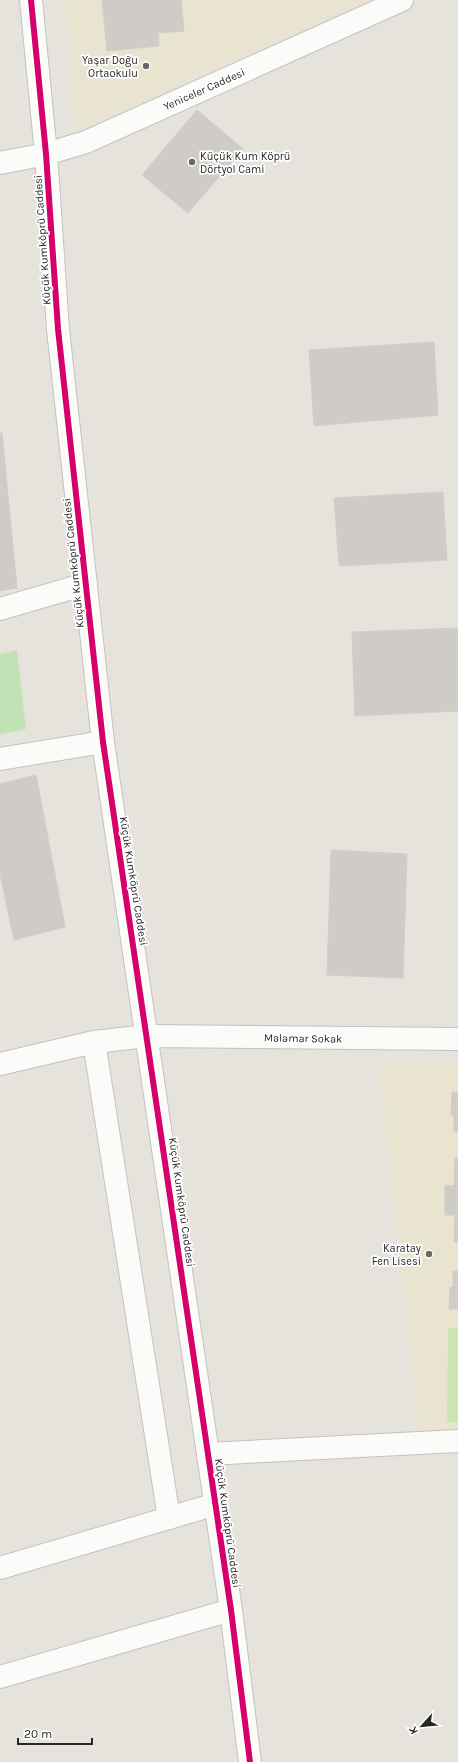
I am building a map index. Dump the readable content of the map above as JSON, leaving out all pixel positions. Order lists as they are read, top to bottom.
{
  "streets": {
    "street": ["Yeniceler Caddesi", "Küçük Kumköprü Caddesi", "Malamar Sokak"]
  },
  "crossings": [
    ["Yeniceler Caddesi", "Küçük Kumköprü Caddesi"],
    ["Küçük Kumköprü Caddesi", "Malamar Sokak"]
  ],
  "places": ["Yaşar Doğu Ortaokulu", "Küçük Kum Köprü Dörtyol Cami", "Karatay Fen Lisesi"],
  "scale_bar": "20 m",
  "north": "bottom left"
}
